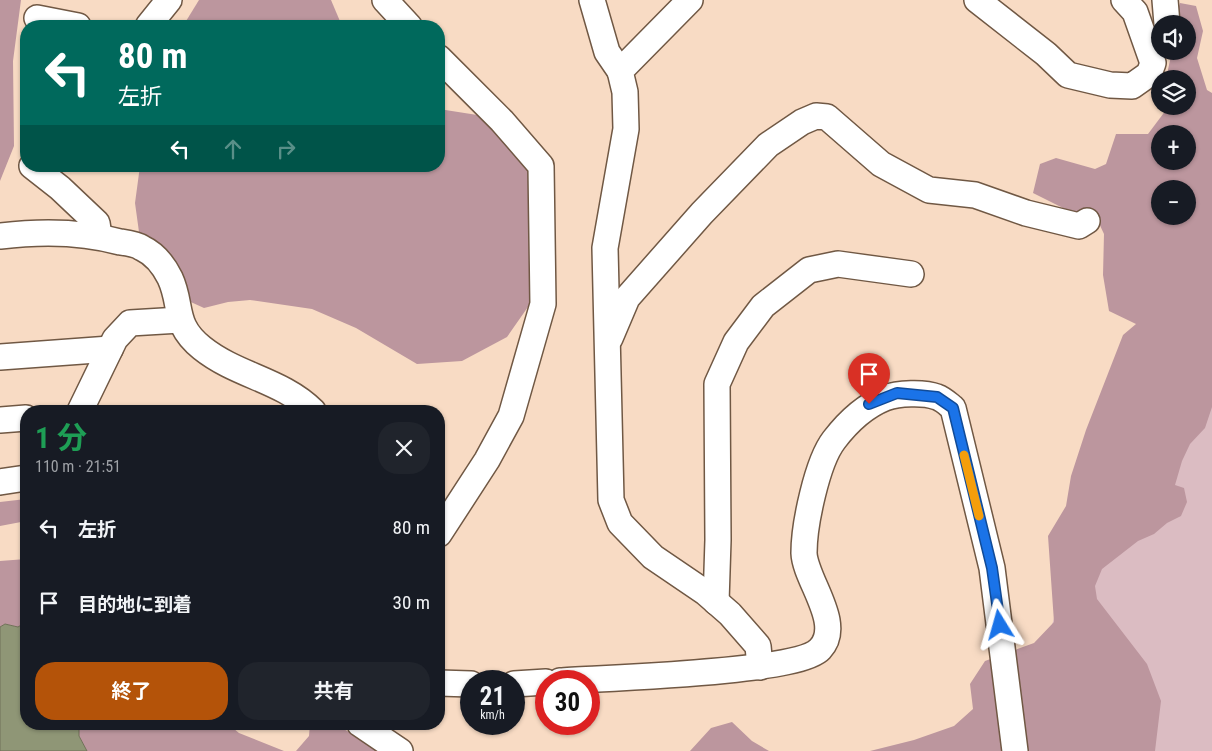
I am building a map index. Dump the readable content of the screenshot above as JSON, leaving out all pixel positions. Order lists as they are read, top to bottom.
{
  "page": {
    "map_buttons": ["+", "−"],
    "turn": ["80 m", "左折"],
    "heading": ["1 分", "110 m · 21:51"],
    "list": [
      {
        "name": "左折",
        "value": "80 m"
      },
      {
        "name": "目的地に到着",
        "value": "30 m"
      }
    ],
    "buttons": ["終了", "共有"],
    "speed": "21 km/h",
    "limit": "30"
  }
}
